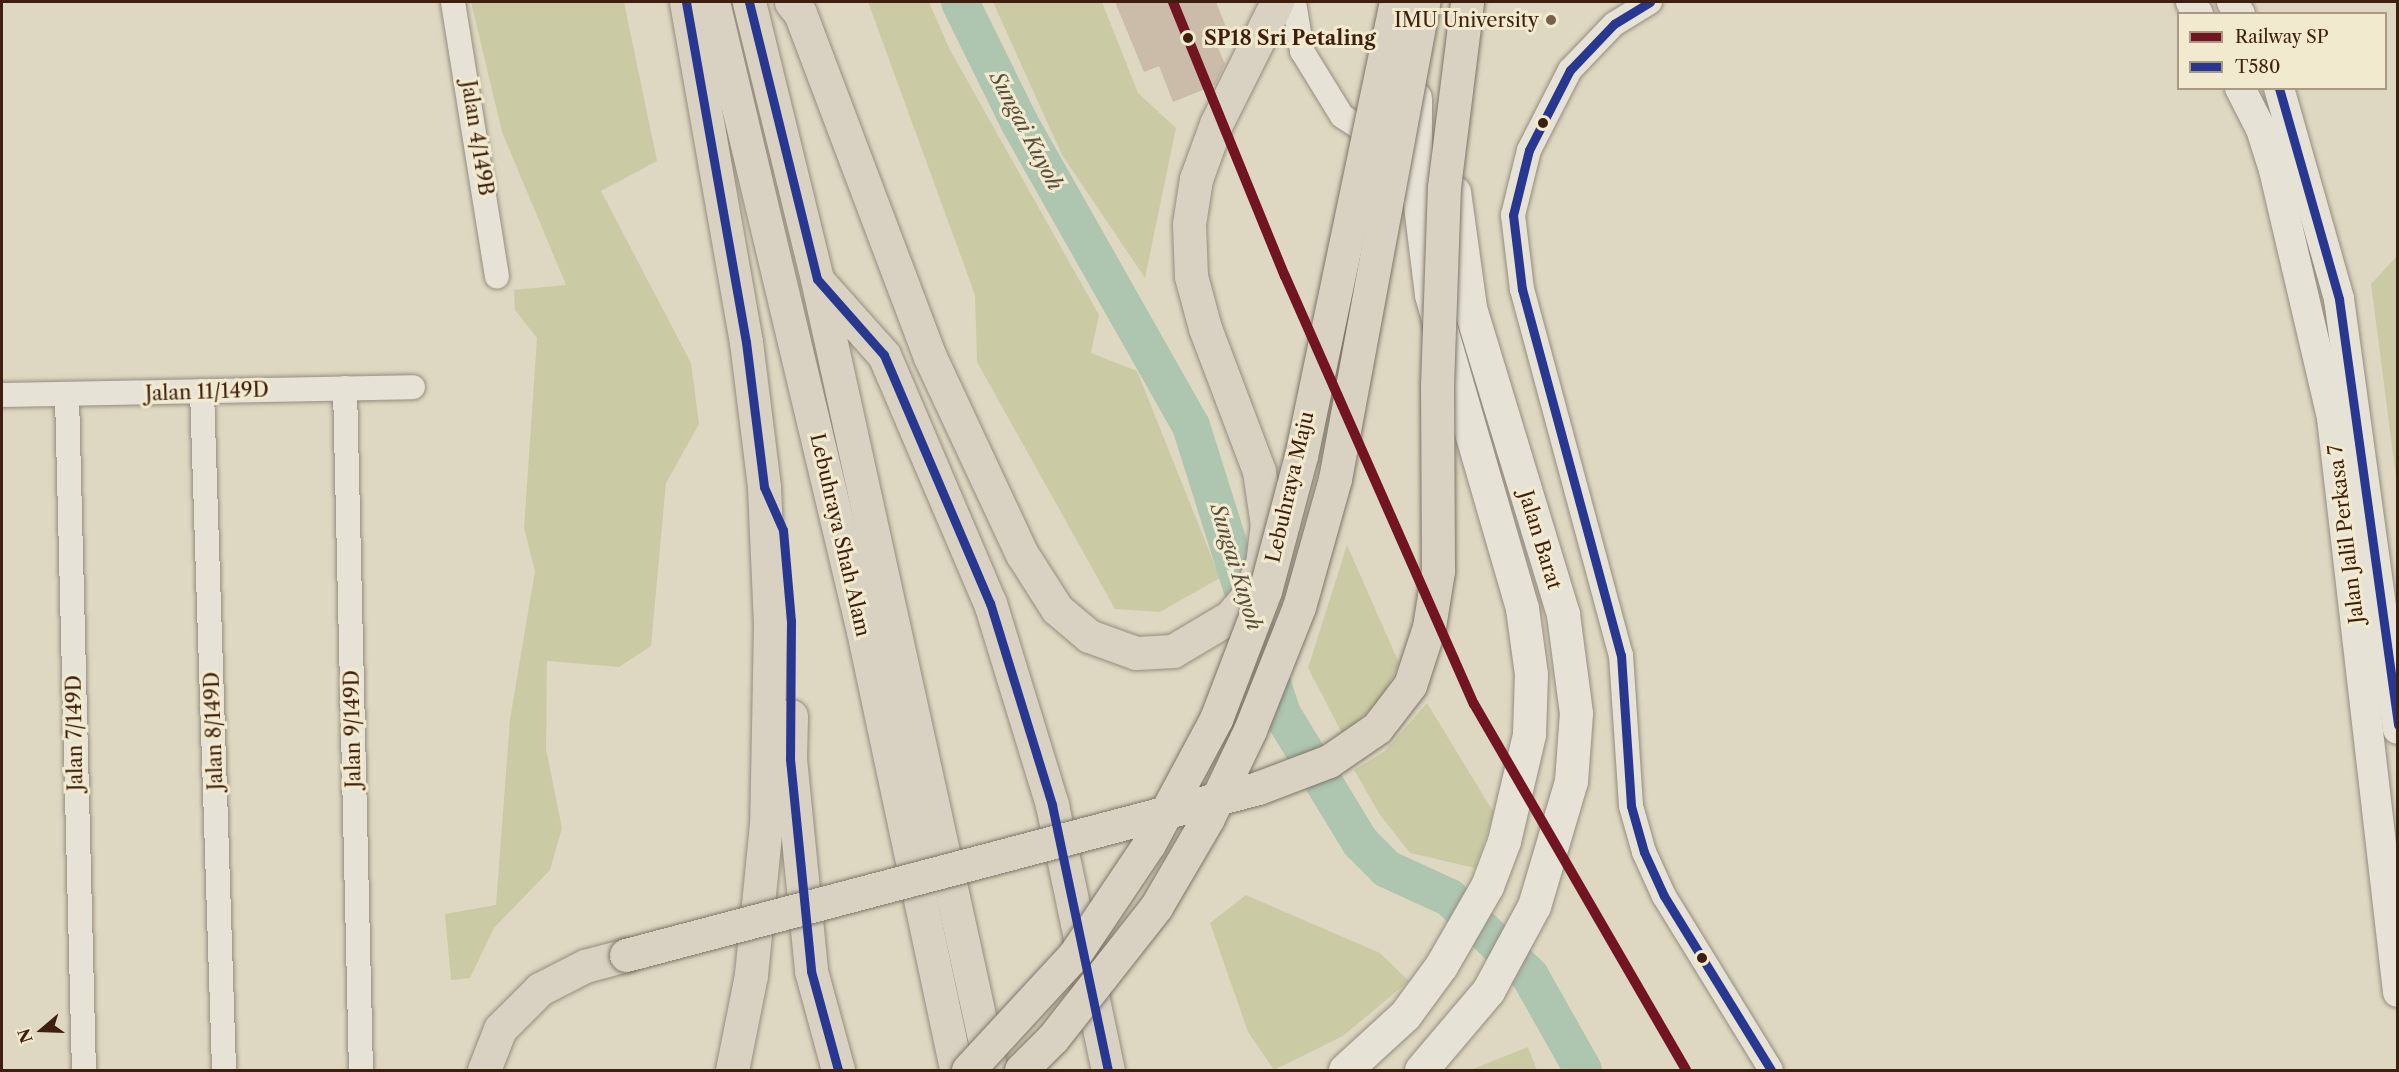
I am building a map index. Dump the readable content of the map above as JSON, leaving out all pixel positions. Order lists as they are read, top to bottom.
{
  "streets": {
    "highway": ["Lebuhraya Maju", "Lebuhraya Shah Alam"],
    "main road": ["Jalan Barat"],
    "street": [
      "Jalan 4/149B",
      "Jalan 11/149D",
      "Jalan Jalil Perkasa 7",
      "Jalan 9/149D",
      "Jalan 8/149D",
      "Jalan 7/149D"
    ]
  },
  "crossings": [
    ["Jalan 11/149D", "Jalan 9/149D"],
    ["Jalan 11/149D", "Jalan 8/149D"],
    ["Jalan 11/149D", "Jalan 7/149D"],
    ["Lebuhraya Maju", "Jalan Barat"]
  ],
  "water": ["Sungai Kuyoh"],
  "places": ["IMU University", "SP18 Sri Petaling"],
  "lines": ["rail line SP", "transit line T580"],
  "legend": ["Railway SP", "T580"],
  "north": "left"
}
